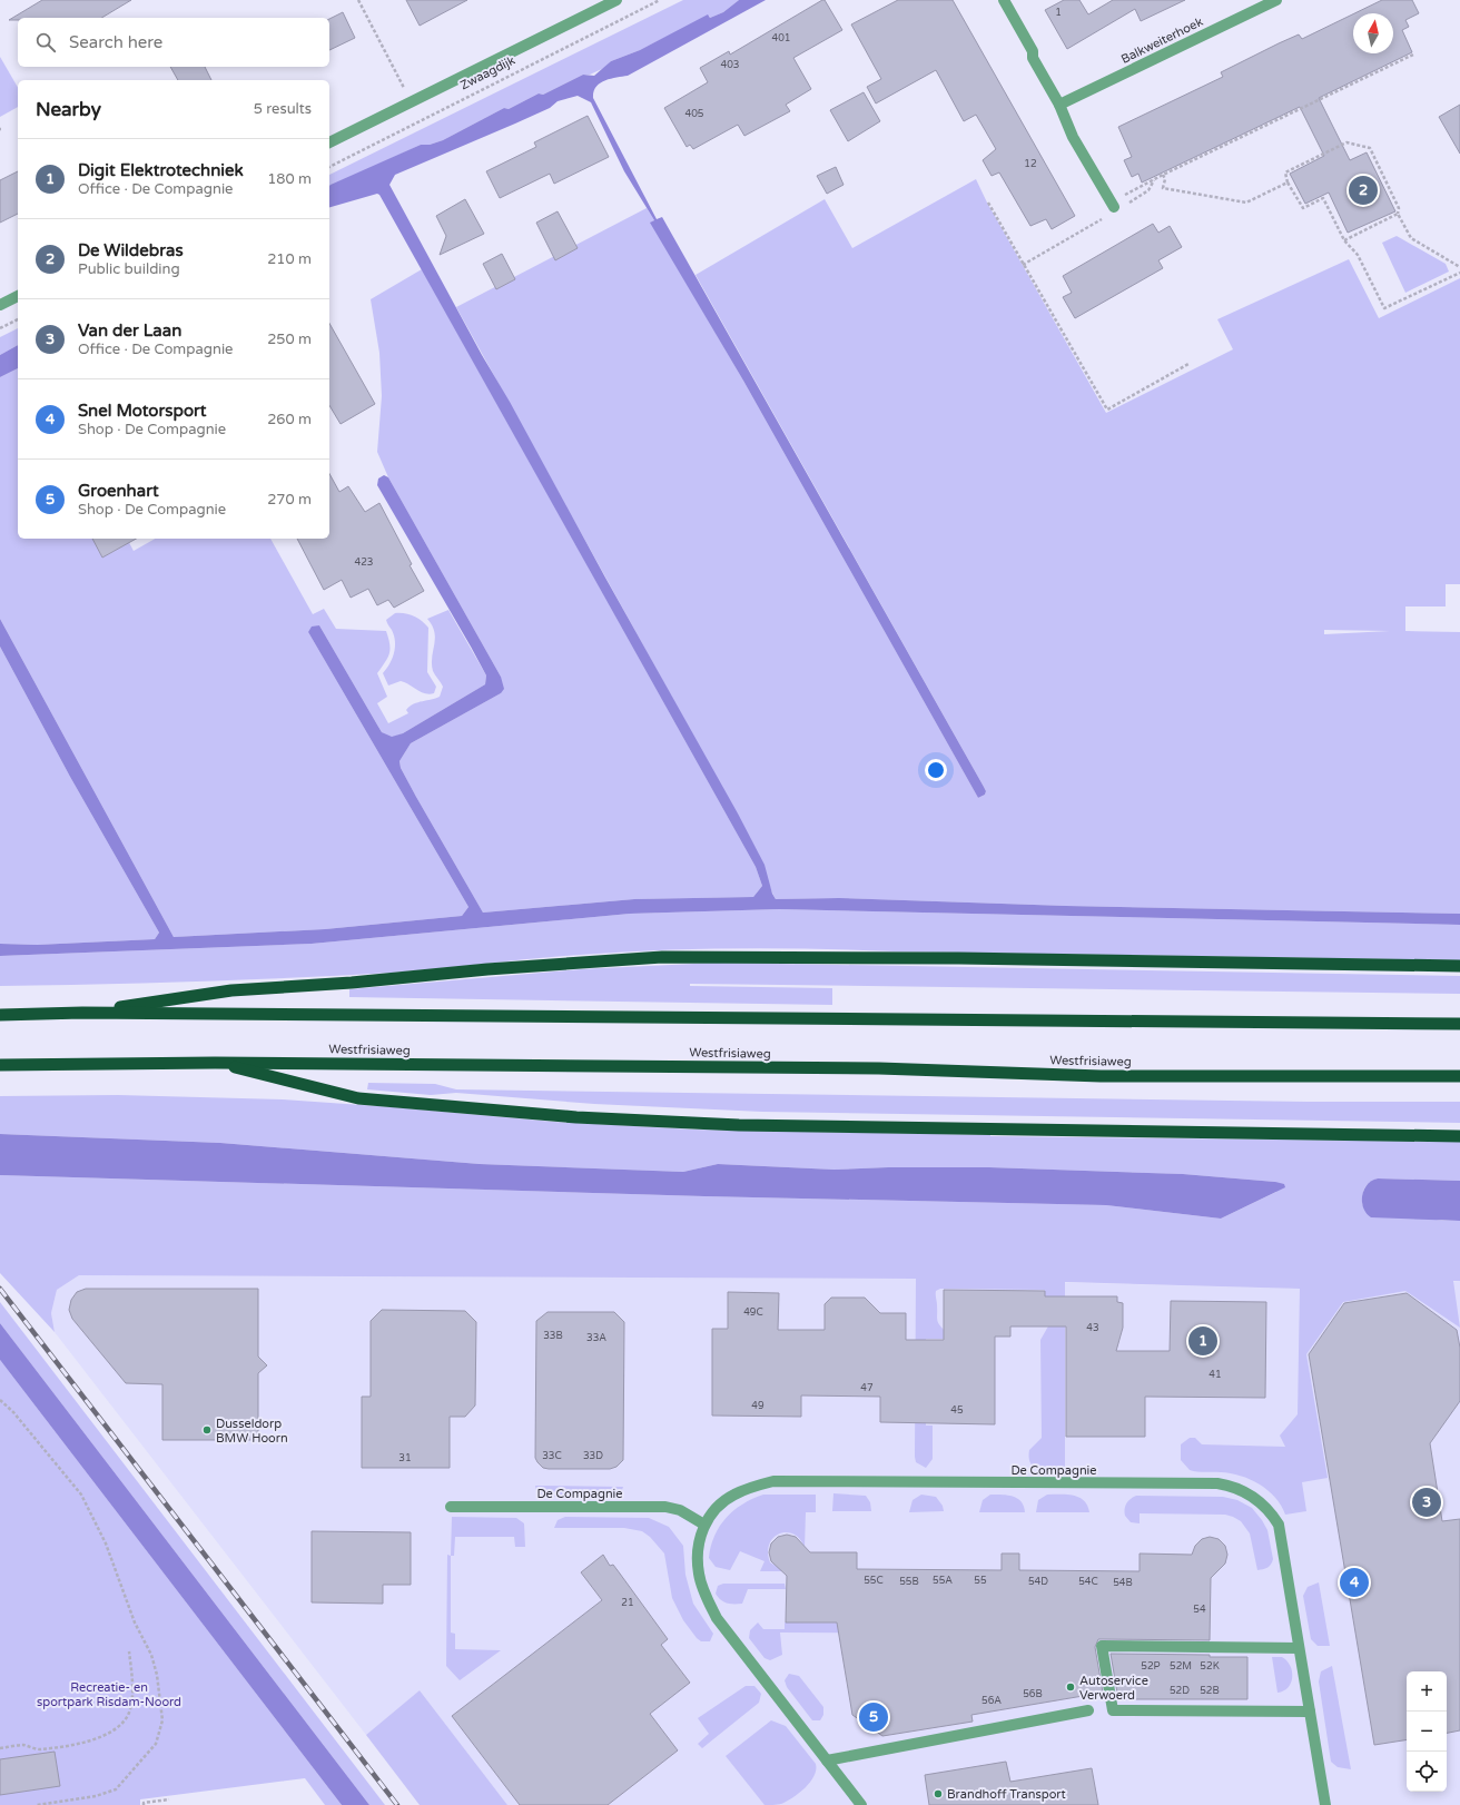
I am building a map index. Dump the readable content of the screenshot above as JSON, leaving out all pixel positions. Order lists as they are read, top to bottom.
{
  "streets": {
    "highway": ["Westfrisiaweg"],
    "street": ["Balkweiterhoek", "Zwaagdijk", "De Compagnie"]
  },
  "parks": ["Recreatie- en sportpark Risdam-Noord"],
  "places": ["Dusseldorp BMW Hoorn", "Autoservice Verwoerd", "Brandhoff Transport"],
  "house_numbers": [
    "1",
    "401",
    "403",
    "405",
    "12",
    "423",
    "49C",
    "43",
    "33B",
    "33A",
    "41",
    "47",
    "49",
    "45",
    "33C",
    "33D",
    "31",
    "55C",
    "55A",
    "55",
    "55B",
    "54D",
    "54C",
    "54B",
    "21",
    "54",
    "52P",
    "52M",
    "52K",
    "52D",
    "52B",
    "56B",
    "56A"
  ],
  "north": "top",
  "page": {
    "search": "Search here",
    "heading": ["Nearby", "5 results"],
    "list": [
      {
        "mark": "1",
        "name": "Digit Elektrotechniek",
        "note": "Office · De Compagnie",
        "value": "180 m"
      },
      {
        "mark": "2",
        "name": "De Wildebras",
        "note": "Public building",
        "value": "210 m"
      },
      {
        "mark": "3",
        "name": "Van der Laan",
        "note": "Office · De Compagnie",
        "value": "250 m"
      },
      {
        "mark": "4",
        "name": "Snel Motorsport",
        "note": "Shop · De Compagnie",
        "value": "260 m"
      },
      {
        "mark": "5",
        "name": "Groenhart",
        "note": "Shop · De Compagnie",
        "value": "270 m"
      }
    ],
    "pins": [
      "2",
      "1",
      "3",
      "4",
      "5"
    ],
    "map_buttons": ["+", "−"]
  }
}
